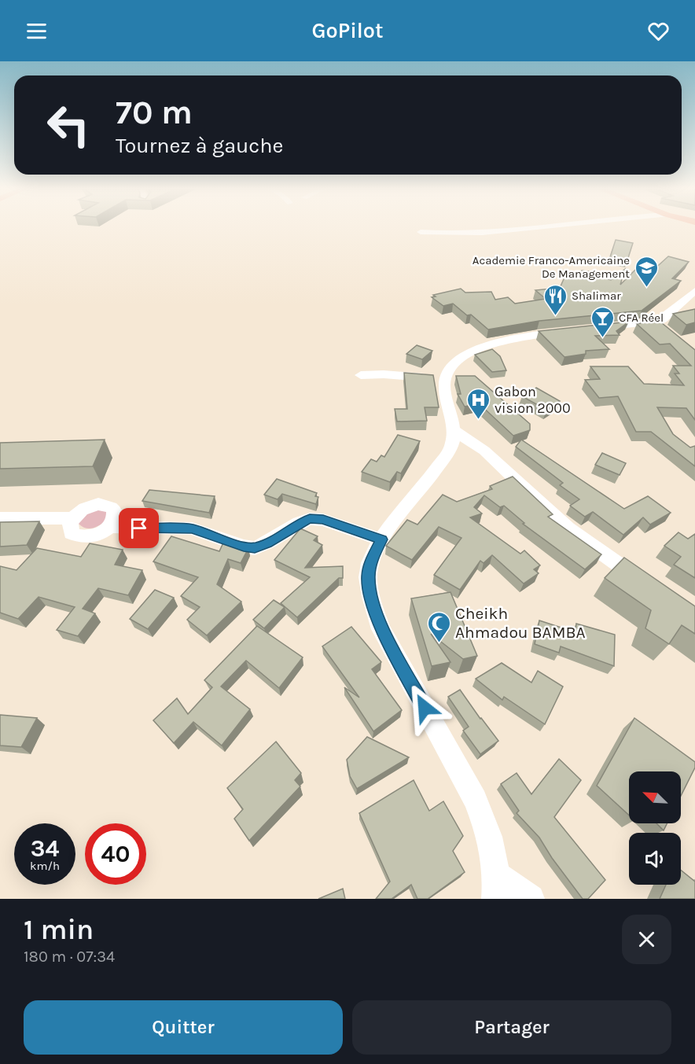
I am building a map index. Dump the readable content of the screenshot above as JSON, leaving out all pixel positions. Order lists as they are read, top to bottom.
{
  "places": {
    "school or university": ["Academie Franco-Americaine De Management"],
    "restaurant": ["Shalimar"],
    "bar": ["CFA Réel"],
    "hospital": ["Gabon vision 2000"],
    "mosque": ["Cheikh Ahmadou BAMBA"]
  },
  "north": "top left",
  "page": {
    "header": "GoPilot",
    "turn": ["70 m", "Tournez à gauche"],
    "speed": "34 km/h",
    "limit": "40",
    "heading": ["1 min", "180 m · 07:34"],
    "buttons": ["Quitter", "Partager"]
  }
}
